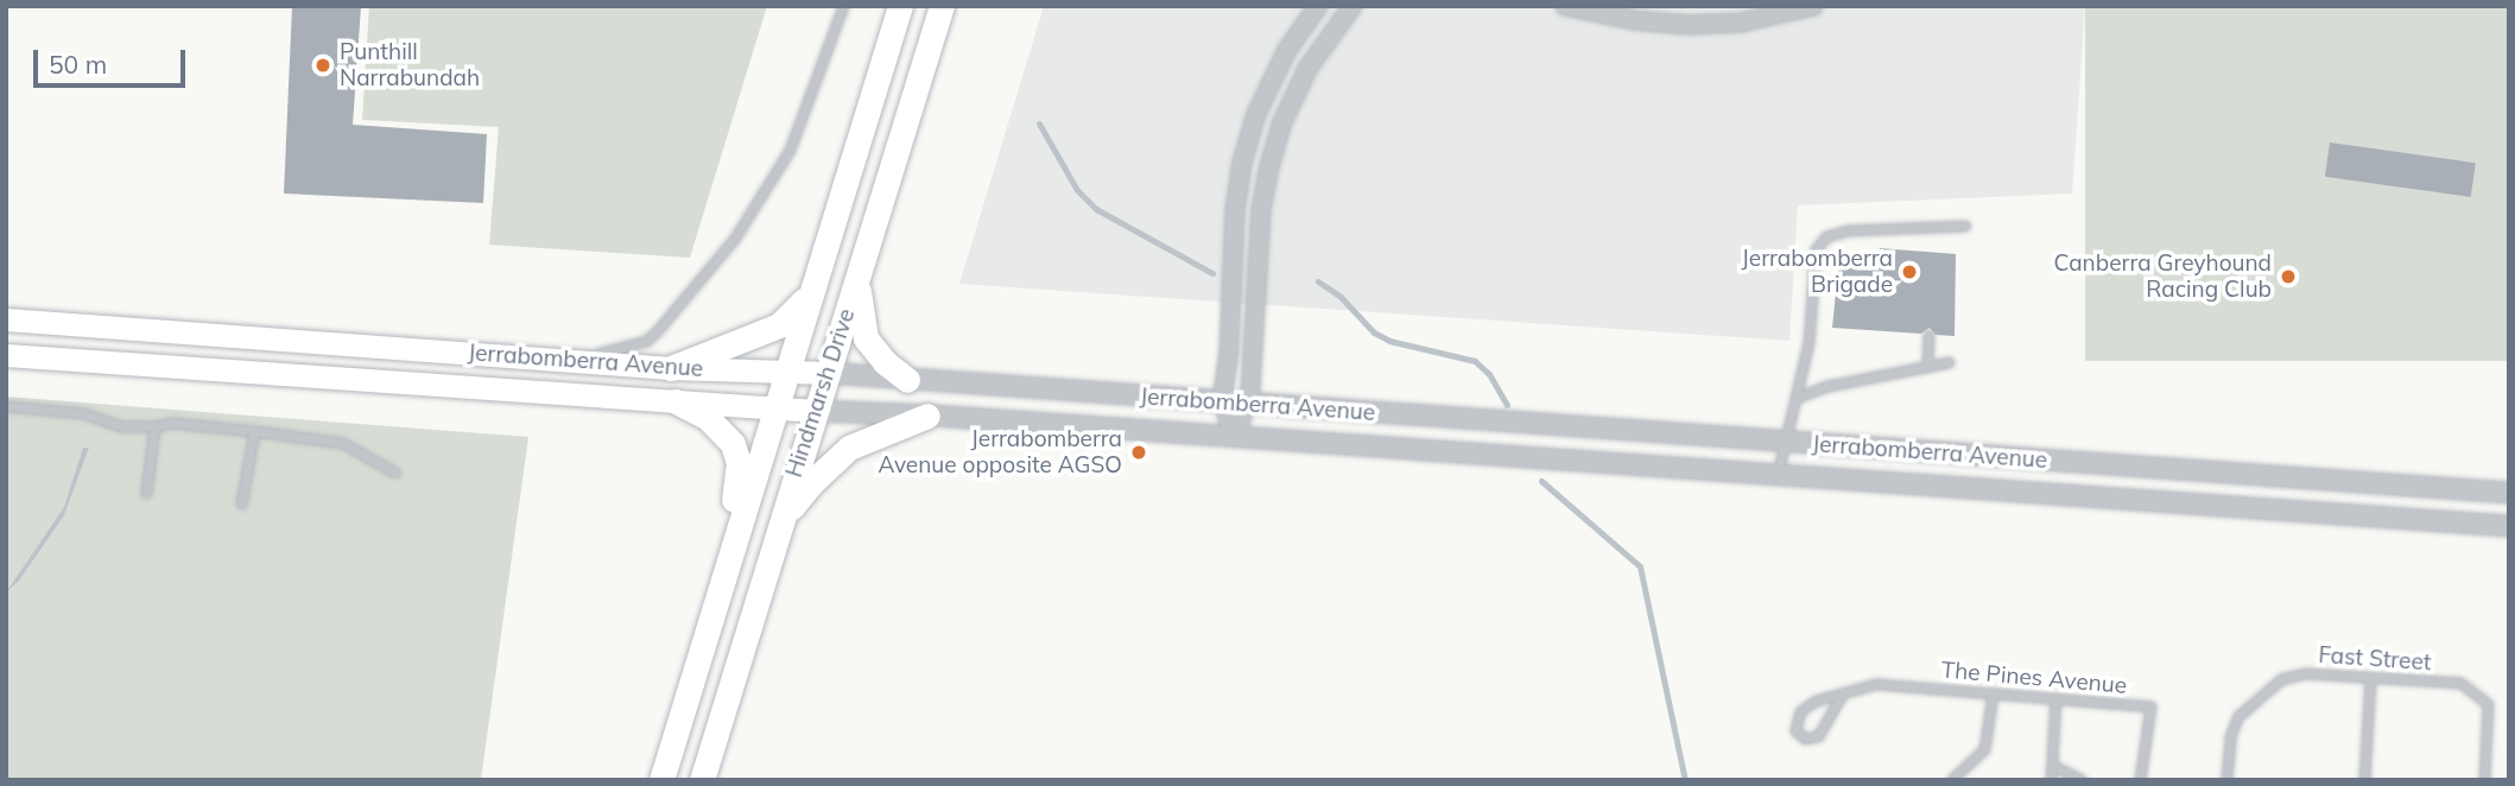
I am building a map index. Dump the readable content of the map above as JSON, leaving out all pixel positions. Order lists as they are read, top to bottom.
{
  "streets": {
    "main road": ["Jerrabomberra Avenue", "Hindmarsh Drive"],
    "lane": ["Fast Street", "The Pines Avenue"]
  },
  "crossings": [
    ["Jerrabomberra Avenue", "Hindmarsh Drive"]
  ],
  "places": [
    "Punthill Narrabundah",
    "Jerrabomberra Brigade",
    "Canberra Greyhound Racing Club",
    "Jerrabomberra Avenue opposite AGSO"
  ],
  "scale_bar": "50 m"
}
